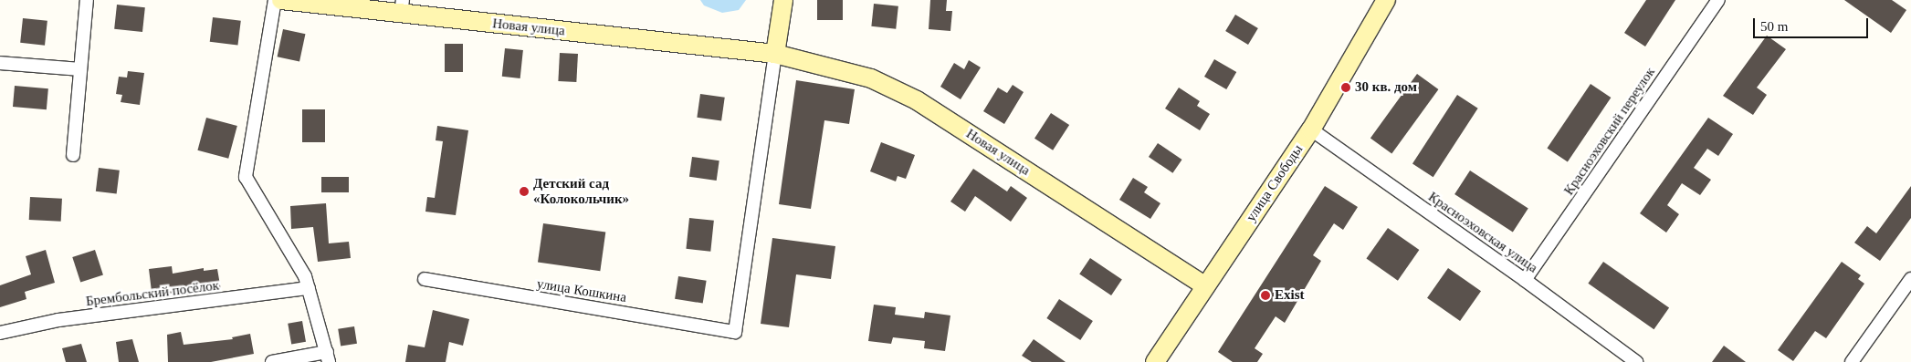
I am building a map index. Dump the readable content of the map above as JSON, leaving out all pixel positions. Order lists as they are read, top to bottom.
{
  "streets": {
    "street": [
      "Новая улица",
      "Красноэховский переулок",
      "улица Свободы",
      "Красноэховская улица",
      "улица Кошкина",
      "Брембольский посёлок"
    ]
  },
  "crossings": [
    ["Новая улица", "улица Свободы"],
    ["Новая улица", "улица Кошкина"],
    ["Красноэховский переулок", "Красноэховская улица"],
    ["улица Свободы", "Красноэховская улица"]
  ],
  "places": ["30 кв. дом", "Детский сад «Колокольчик»", "Exist"],
  "scale_bar": "50 m"
}
